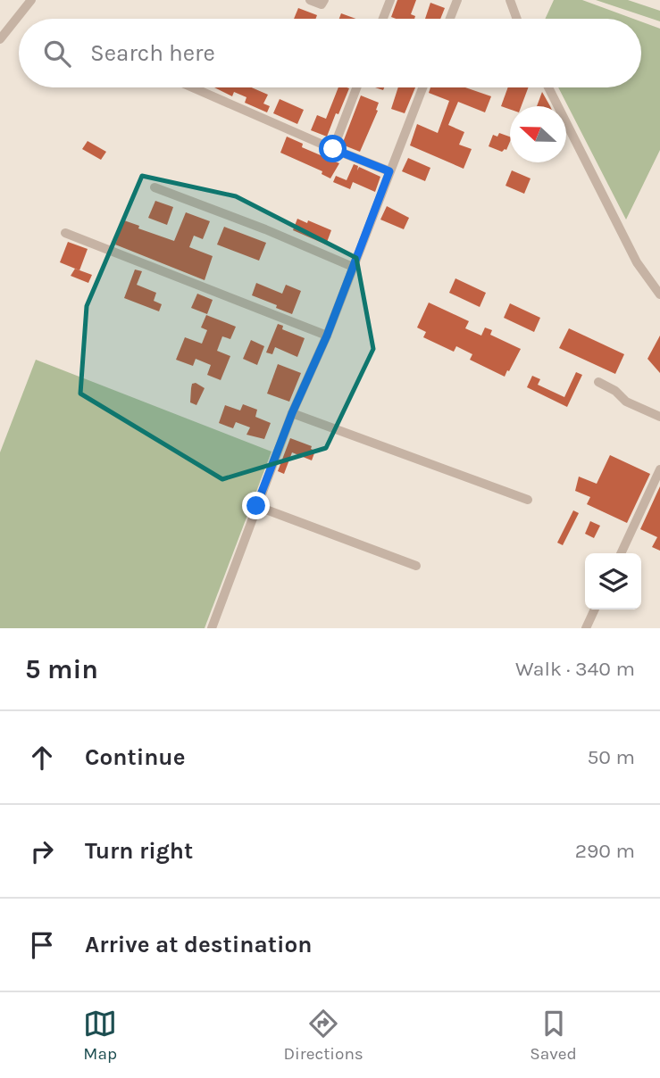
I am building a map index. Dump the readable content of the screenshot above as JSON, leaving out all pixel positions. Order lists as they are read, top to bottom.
{
  "north": "left",
  "page": {
    "search": "Search here",
    "heading": ["5 min", "Walk · 340 m"],
    "list": [
      ["Continue", "50 m"],
      ["Turn right", "290 m"],
      "Arrive at destination"
    ],
    "nav": ["Map", "Directions", "Saved"]
  }
}
